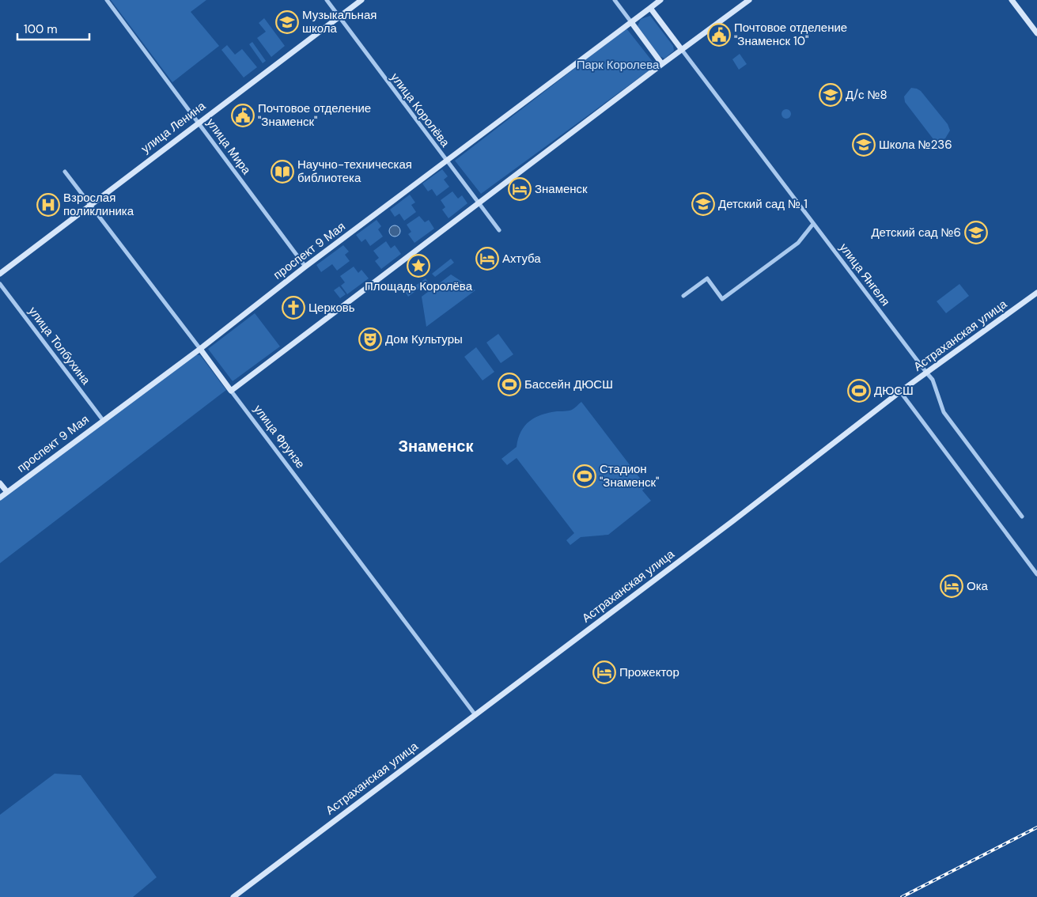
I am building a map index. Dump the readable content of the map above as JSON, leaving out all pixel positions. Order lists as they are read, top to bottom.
{
  "streets": {
    "street": [
      "улица Королёва",
      "улица Ленина",
      "улица Мира",
      "проспект 9 Мая",
      "улица Янгеля",
      "Астраханская улица",
      "улица Толбухина",
      "улица Фрунзе"
    ]
  },
  "crossings": [
    ["улица Королёва", "улица Ленина"],
    ["улица Королёва", "проспект 9 Мая"],
    ["улица Ленина", "улица Мира"],
    ["улица Ленина", "улица Фрунзе"],
    ["улица Мира", "проспект 9 Мая"],
    ["проспект 9 Мая", "улица Толбухина"],
    ["проспект 9 Мая", "улица Фрунзе"],
    ["улица Янгеля", "Астраханская улица"],
    ["Астраханская улица", "улица Фрунзе"]
  ],
  "districts": ["Знаменск"],
  "parks": ["Парк Королева"],
  "places": {
    "school or university": [
      "Музыкальная школа",
      "Д/с №8",
      "Школа №236",
      "Детский сад № 1",
      "Детский сад №6"
    ],
    "public building": ["Почтовое отделение \"Знаменск 10\"", "Почтовое отделение \"Знаменск\""],
    "library": ["Научно-техническая библиотека"],
    "hotel": [
      "Знаменск",
      "Ахтуба",
      "Ока",
      "Прожектор"
    ],
    "hospital": ["Взрослая поликлиника"],
    "place": ["Площадь Королёва"],
    "church": ["Церковь"],
    "theatre": ["Дом Культуры"],
    "sports": ["Бассейн ДЮСШ", "ДЮСШ", "Стадион \"Знаменск\""]
  },
  "scale_bar": "100 m"
}
